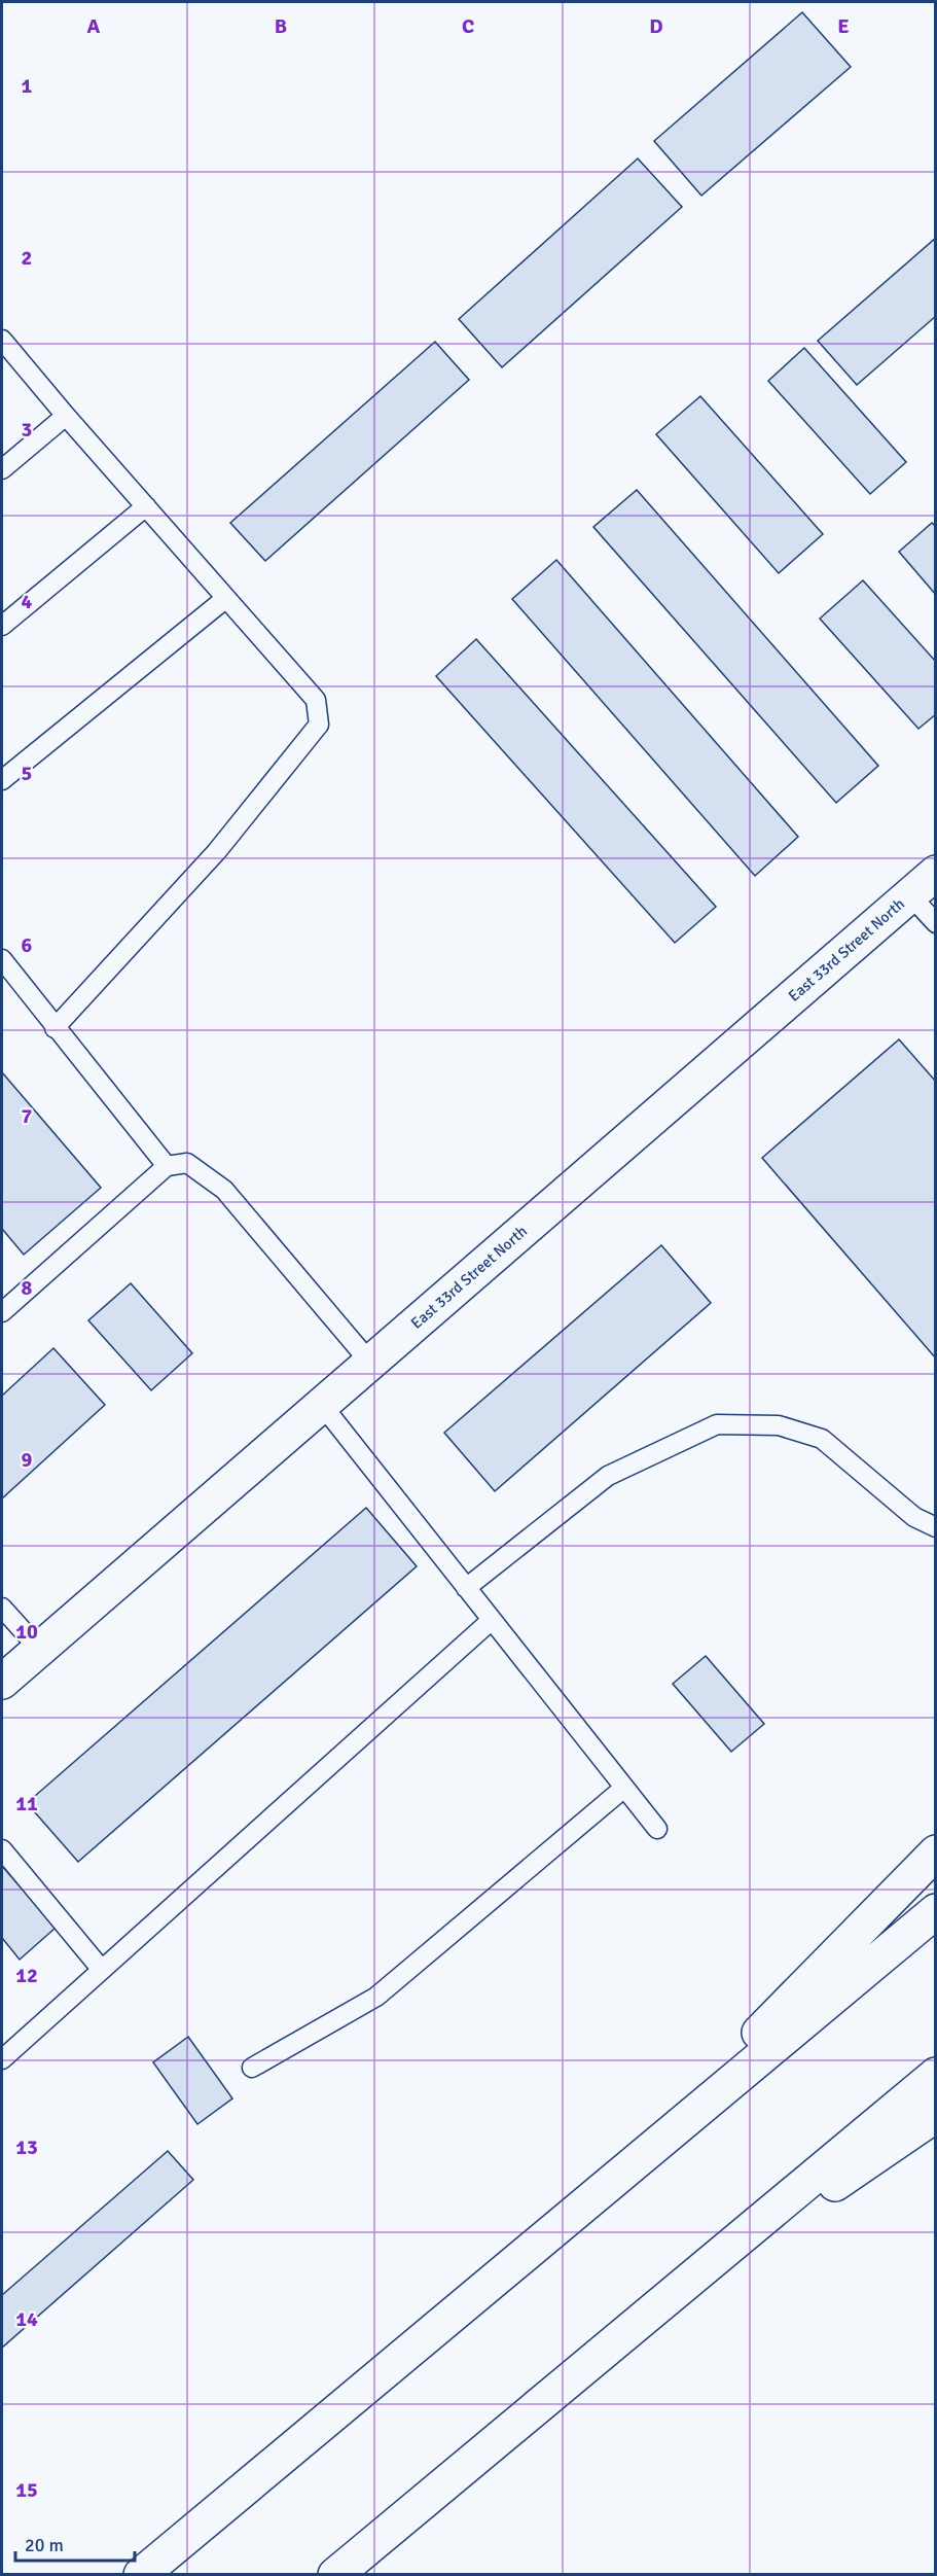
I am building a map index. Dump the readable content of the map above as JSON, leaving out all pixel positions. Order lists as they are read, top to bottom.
{
  "streets": {
    "main road": ["East 33rd Street North"]
  },
  "scale_bar": "20 m",
  "grid": {
    "columns": [
      "A",
      "B",
      "C",
      "D",
      "E"
    ],
    "rows": [
      "1",
      "2",
      "3",
      "4",
      "5",
      "6",
      "7",
      "8",
      "9",
      "10",
      "11",
      "12",
      "13",
      "14",
      "15"
    ]
  }
}
